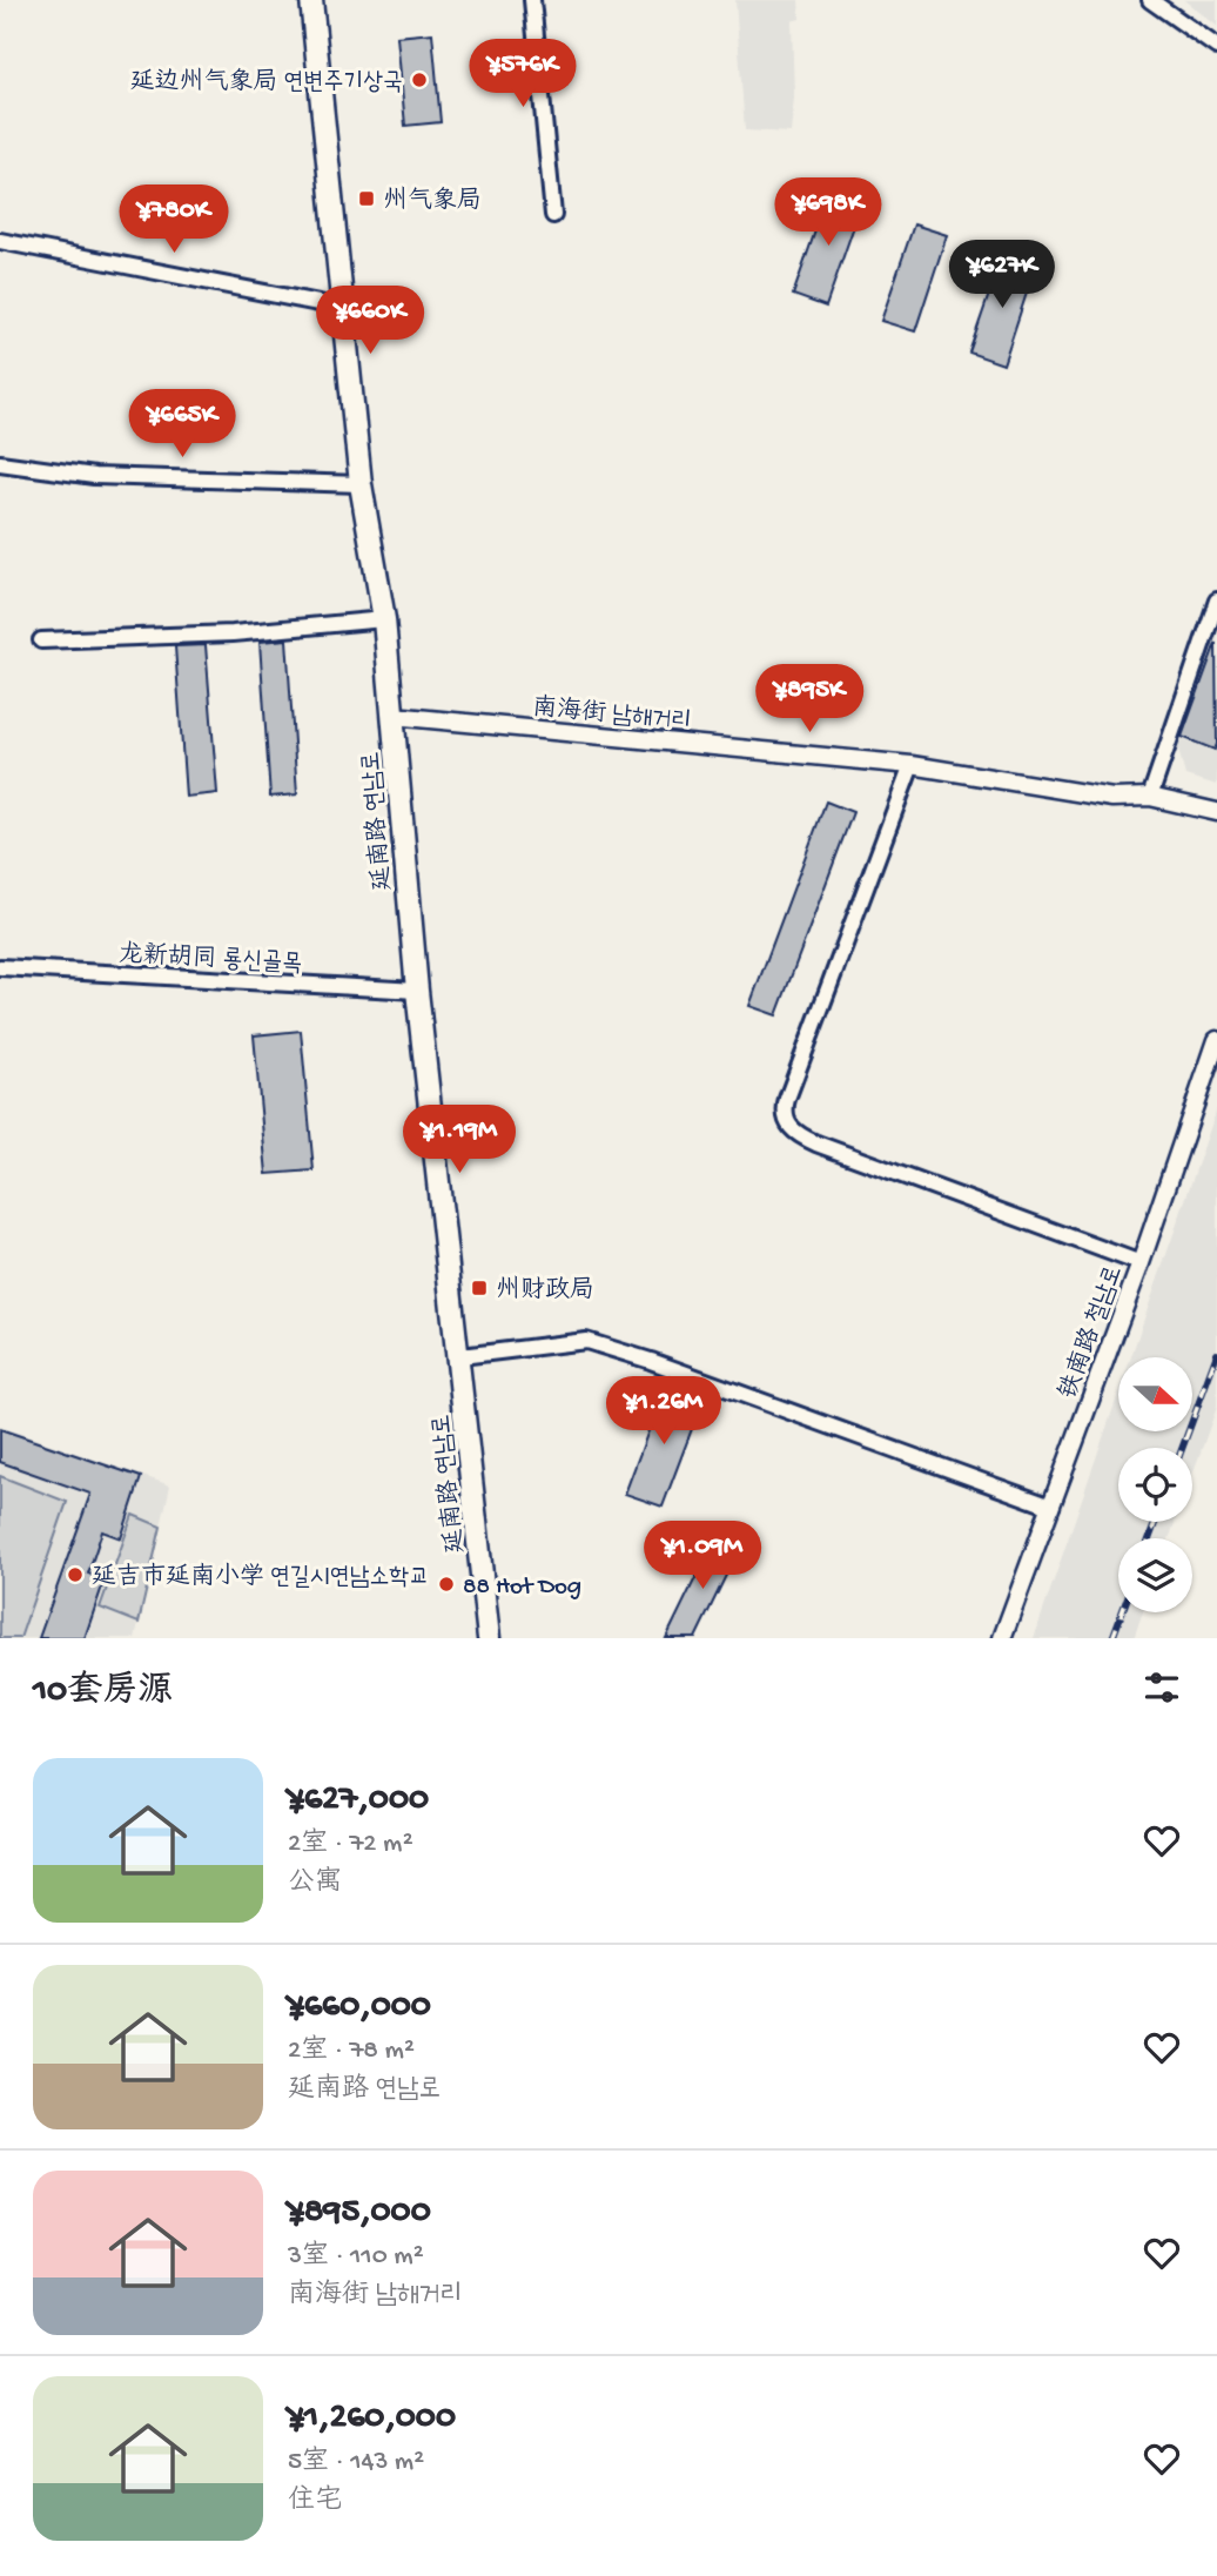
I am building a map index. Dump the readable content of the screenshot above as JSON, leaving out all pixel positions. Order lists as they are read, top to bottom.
{
  "streets": {
    "main road": ["延南路 연남로"],
    "street": ["南海街 남해거리", "龙新胡同 룡신골목", "铁南路 철남로"]
  },
  "crossings": [
    ["南海街 남해거리", "延南路 연남로"],
    ["延南路 연남로", "龙新胡同 룡신골목"]
  ],
  "places": {
    "other": ["延边州气象局 연변주기상국", "延吉市延南小学 연길시연남소학교", "88 Hot Dog"],
    "transit": ["州气象局", "州财政局"]
  },
  "north": "right",
  "page": {
    "price": [
      "¥576K",
      "¥698K",
      "¥780K",
      "¥627K",
      "¥660K",
      "¥665K",
      "¥895K",
      "¥1.19M",
      "¥1.26M",
      "¥1.09M"
    ],
    "heading": "10套房源",
    "list": [
      {
        "name": "¥627,000",
        "note": "2室 · 72 m² · 公寓"
      },
      {
        "name": "¥660,000",
        "note": "2室 · 78 m² · 延南路 연남로"
      },
      {
        "name": "¥895,000",
        "note": "3室 · 110 m² · 南海街 남해거리"
      },
      {
        "name": "¥1,260,000",
        "note": "5室 · 143 m² · 住宅"
      }
    ]
  }
}
